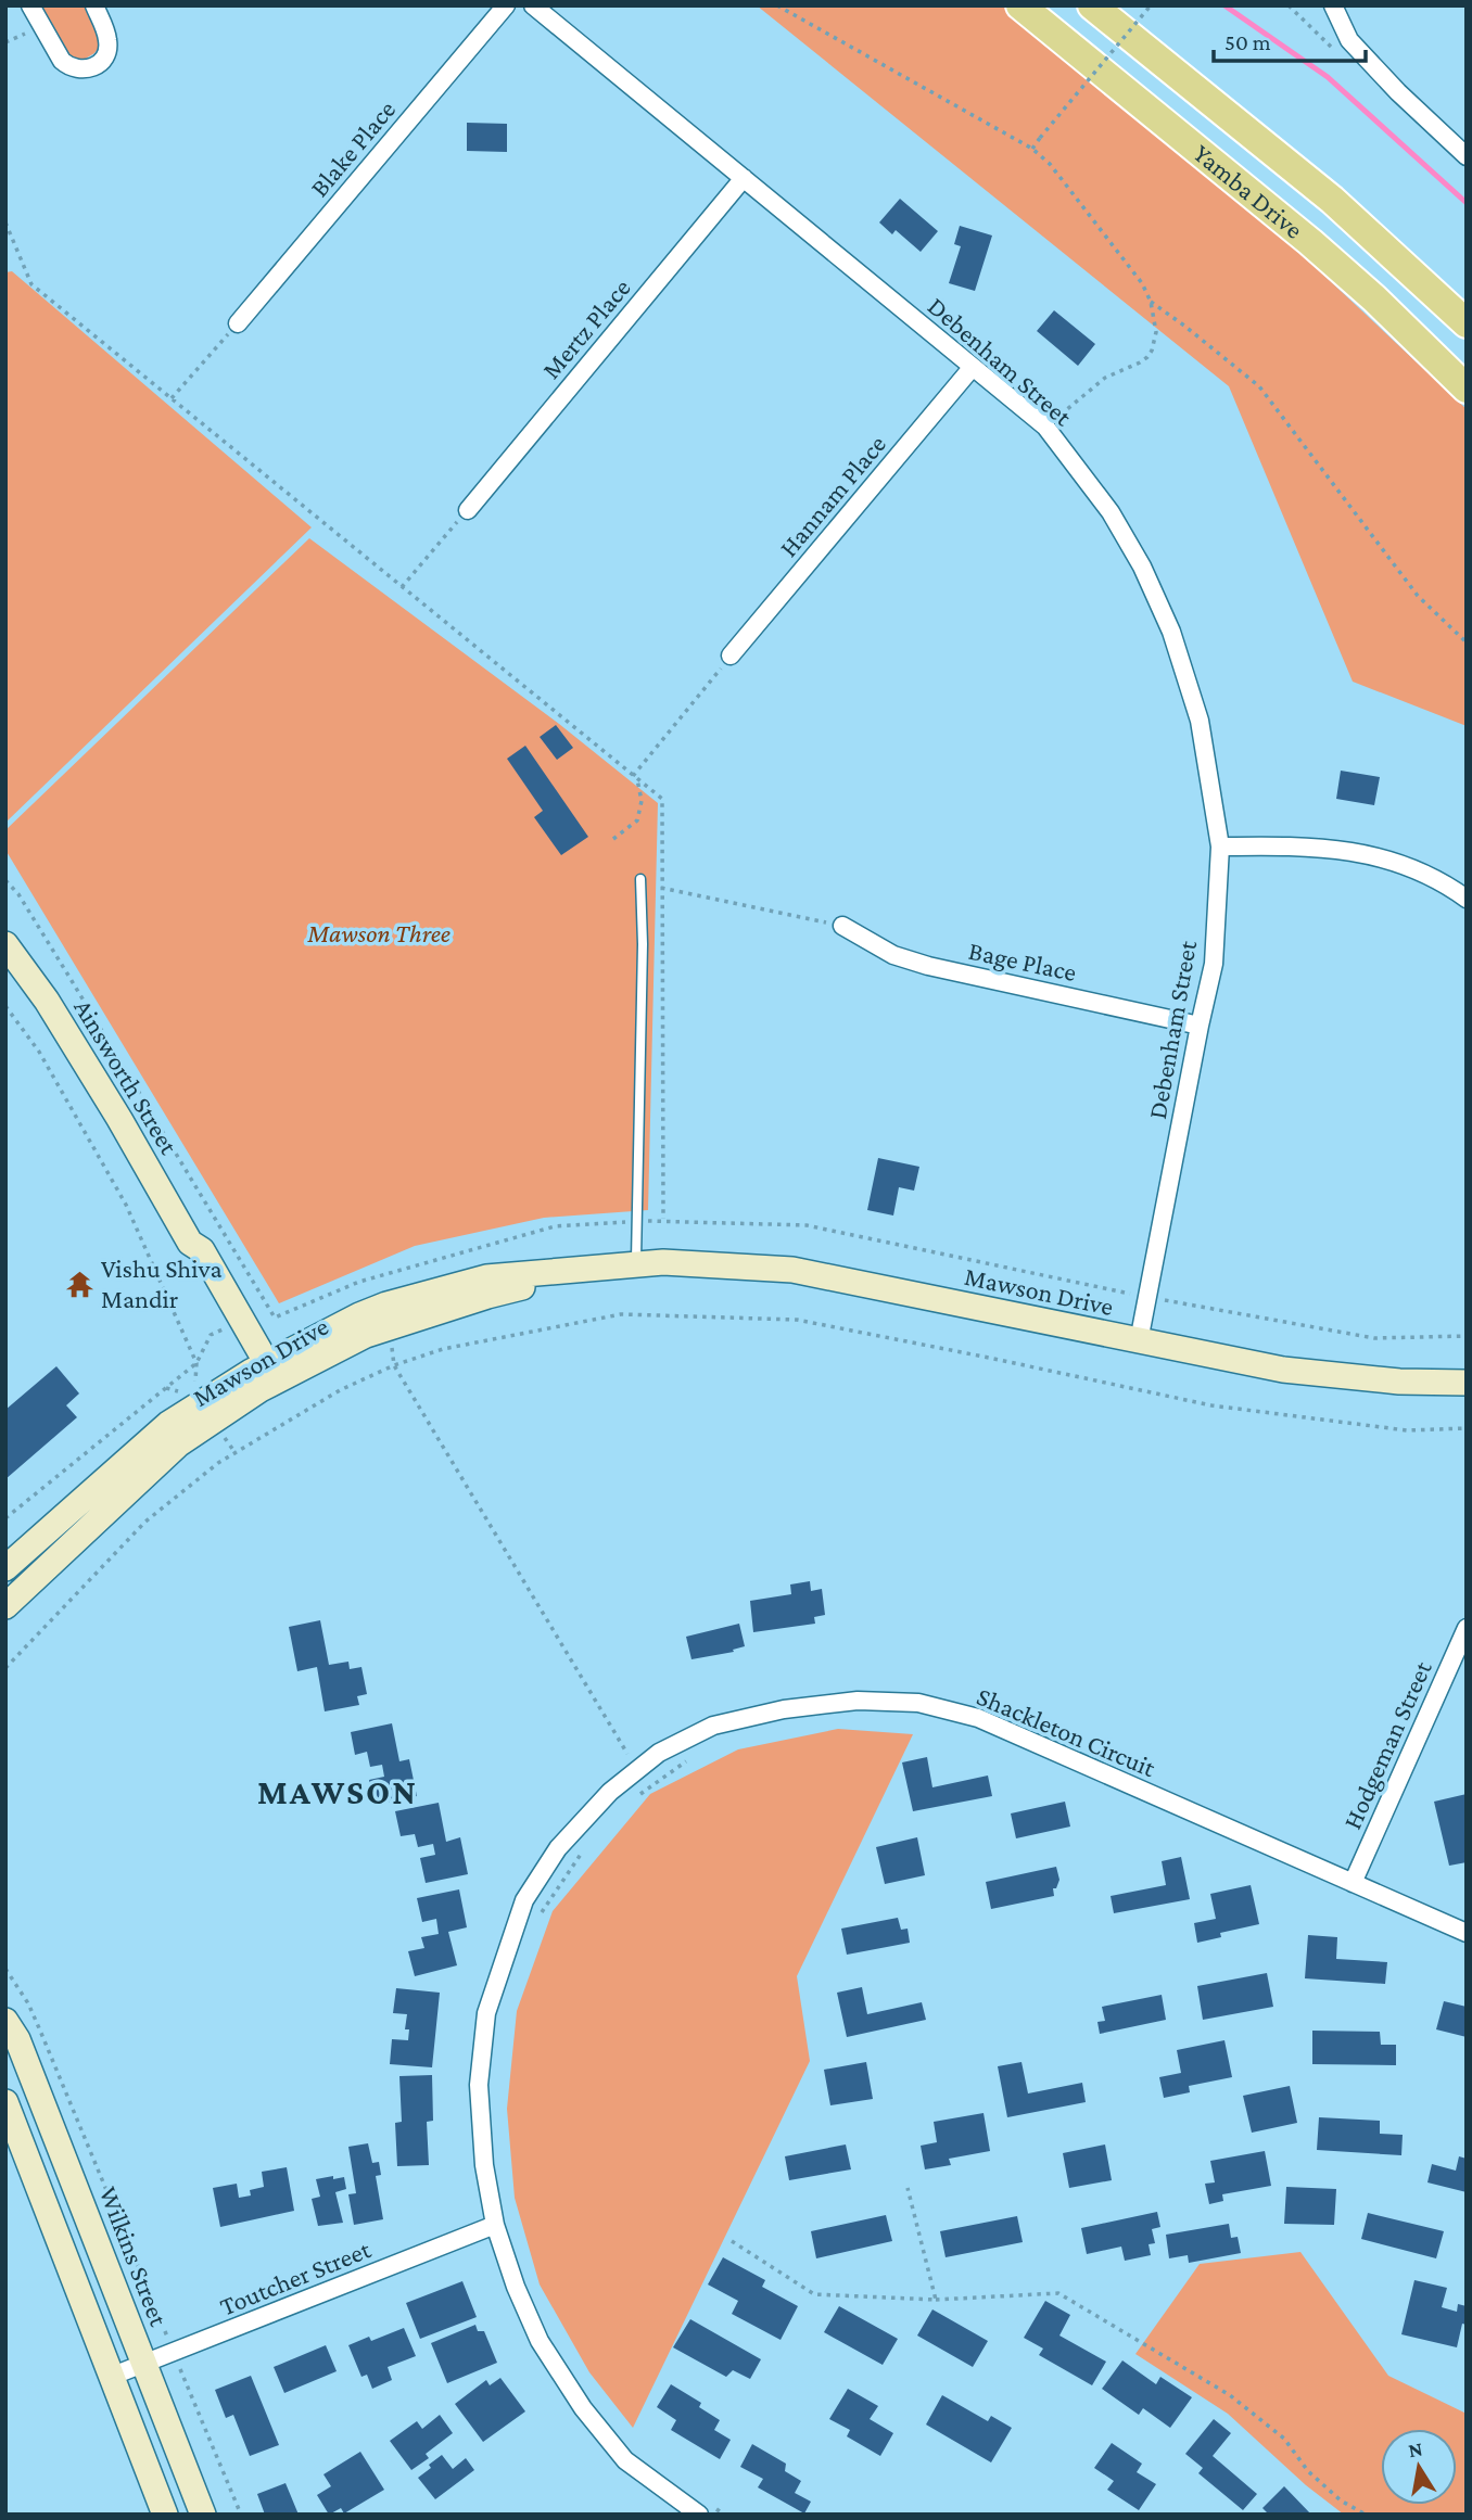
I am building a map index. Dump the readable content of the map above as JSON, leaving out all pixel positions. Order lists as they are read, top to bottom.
{
  "streets": {
    "main road": [
      "Yamba Drive",
      "Ainsworth Street",
      "Mawson Drive",
      "Wilkins Street"
    ],
    "street": [
      "Blake Place",
      "Mertz Place",
      "Debenham Street",
      "Hannam Place",
      "Bage Place",
      "Shackleton Circuit",
      "Hodgeman Street",
      "Toutcher Street"
    ]
  },
  "crossings": [
    ["Mertz Place", "Debenham Street"],
    ["Debenham Street", "Hannam Place"],
    ["Debenham Street", "Bage Place"],
    ["Debenham Street", "Mawson Drive"],
    ["Ainsworth Street", "Mawson Drive"],
    ["Shackleton Circuit", "Hodgeman Street"],
    ["Shackleton Circuit", "Toutcher Street"],
    ["Wilkins Street", "Toutcher Street"]
  ],
  "districts": ["MAWSON"],
  "parks": ["Mawson Three"],
  "places": {
    "temple": ["Vishu Shiva Mandir"]
  },
  "scale_bar": "50 m",
  "north": "top"
}
